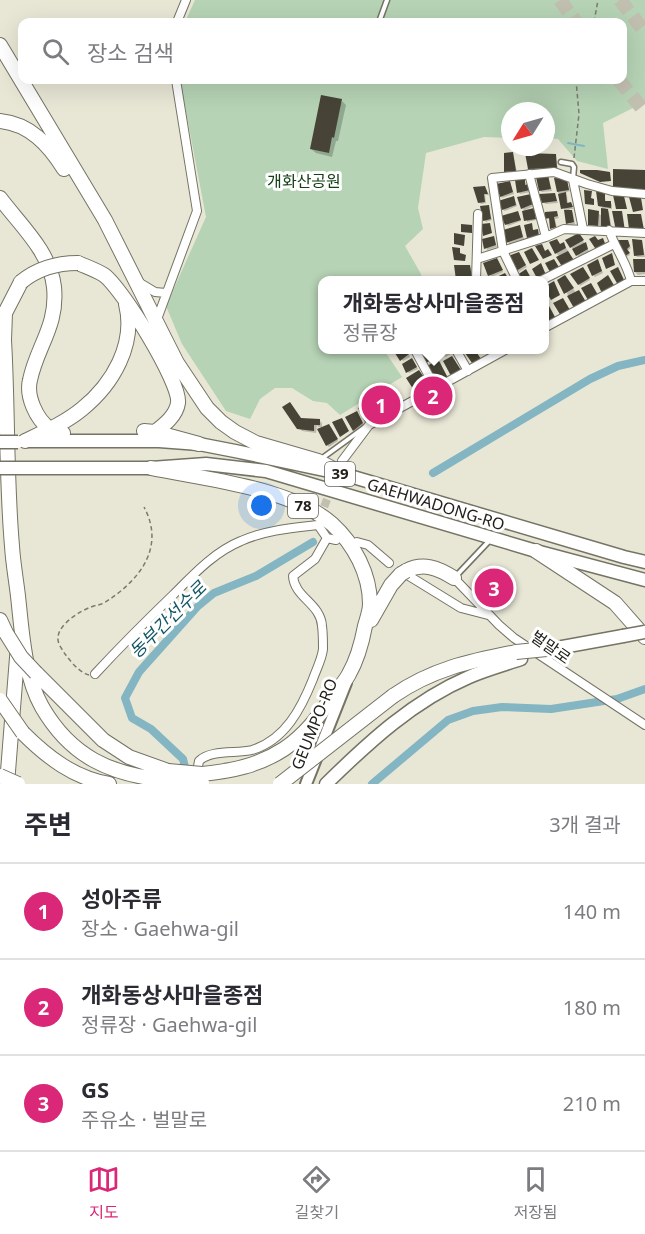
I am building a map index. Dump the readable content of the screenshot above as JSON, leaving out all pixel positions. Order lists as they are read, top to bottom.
{
  "streets": {
    "highway": ["78"],
    "main road": ["39", "GAEHWADONG-RO", "GEUMPO-RO"],
    "street": ["벌말로"]
  },
  "crossings": [
    ["GAEHWADONG-RO", "78"],
    ["78", "GEUMPO-RO"]
  ],
  "water": ["동부간선수로"],
  "parks": ["개화산공원"],
  "north": "bottom left",
  "page": {
    "search": "장소 검색",
    "popup": ["개화동상사마을종점", "정류장"],
    "pins": ["2", "1", "3"],
    "heading": ["주변", "3개 결과"],
    "list": [
      {
        "mark": "1",
        "name": "성아주류",
        "note": "장소 · Gaehwa-gil",
        "value": "140 m"
      },
      {
        "mark": "2",
        "name": "개화동상사마을종점",
        "note": "정류장 · Gaehwa-gil",
        "value": "180 m"
      },
      {
        "mark": "3",
        "name": "GS",
        "note": "주유소 · 벌말로",
        "value": "210 m"
      }
    ],
    "nav": ["지도", "길찾기", "저장됨"]
  }
}
